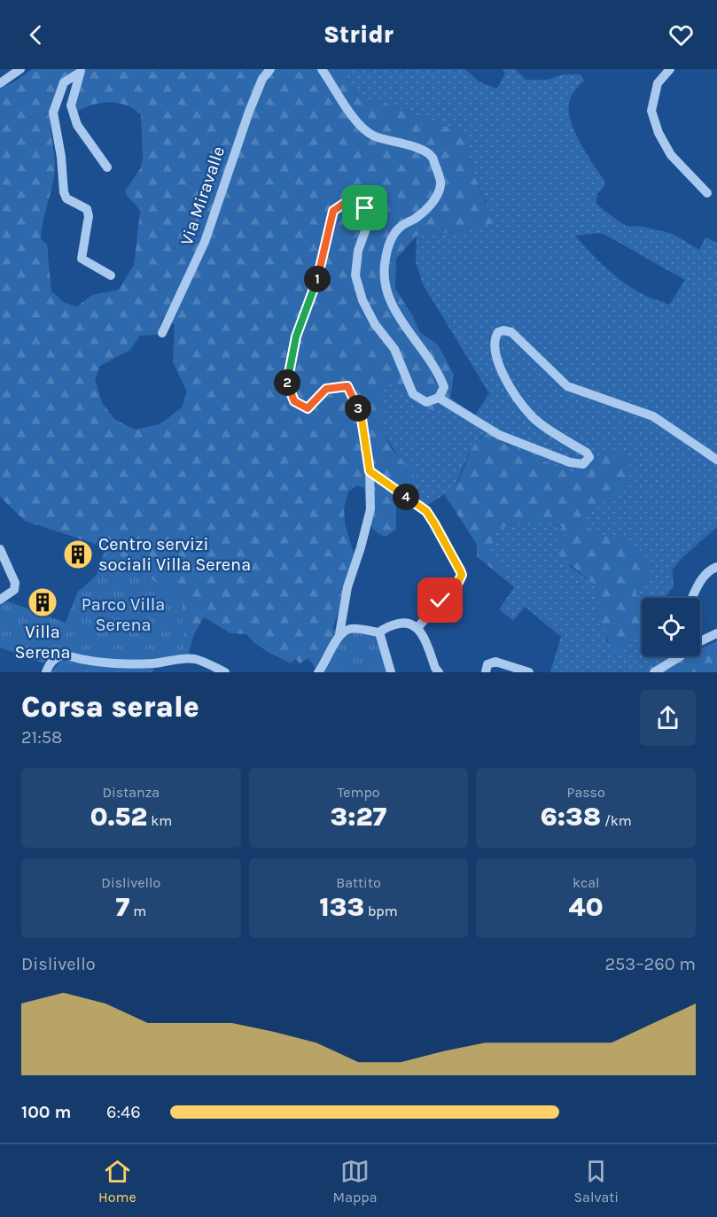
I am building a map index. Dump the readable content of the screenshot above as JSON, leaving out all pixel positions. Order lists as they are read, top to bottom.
{
  "streets": {
    "street": ["Via Miravalle"]
  },
  "parks": ["Parco Villa Serena"],
  "places": {
    "building": ["Centro servizi sociali Villa Serena", "Villa Serena"]
  },
  "page": {
    "header": "Stridr",
    "pins": [
      "1",
      "2",
      "3",
      "4"
    ],
    "heading": ["Corsa serale", "21:58"],
    "stats": [
      ["Distanza", "0.52 km"],
      ["Tempo", "3:27"],
      ["Passo", "6:38 /km"],
      ["Dislivello", "7 m"],
      ["Battito", "133 bpm"],
      ["kcal", "40"]
    ],
    "chart": ["Dislivello", "253–260 m"],
    "list": [
      {
        "name": "100 m",
        "note": "6:46"
      }
    ],
    "tabs": ["Home", "Mappa", "Salvati"]
  }
}
